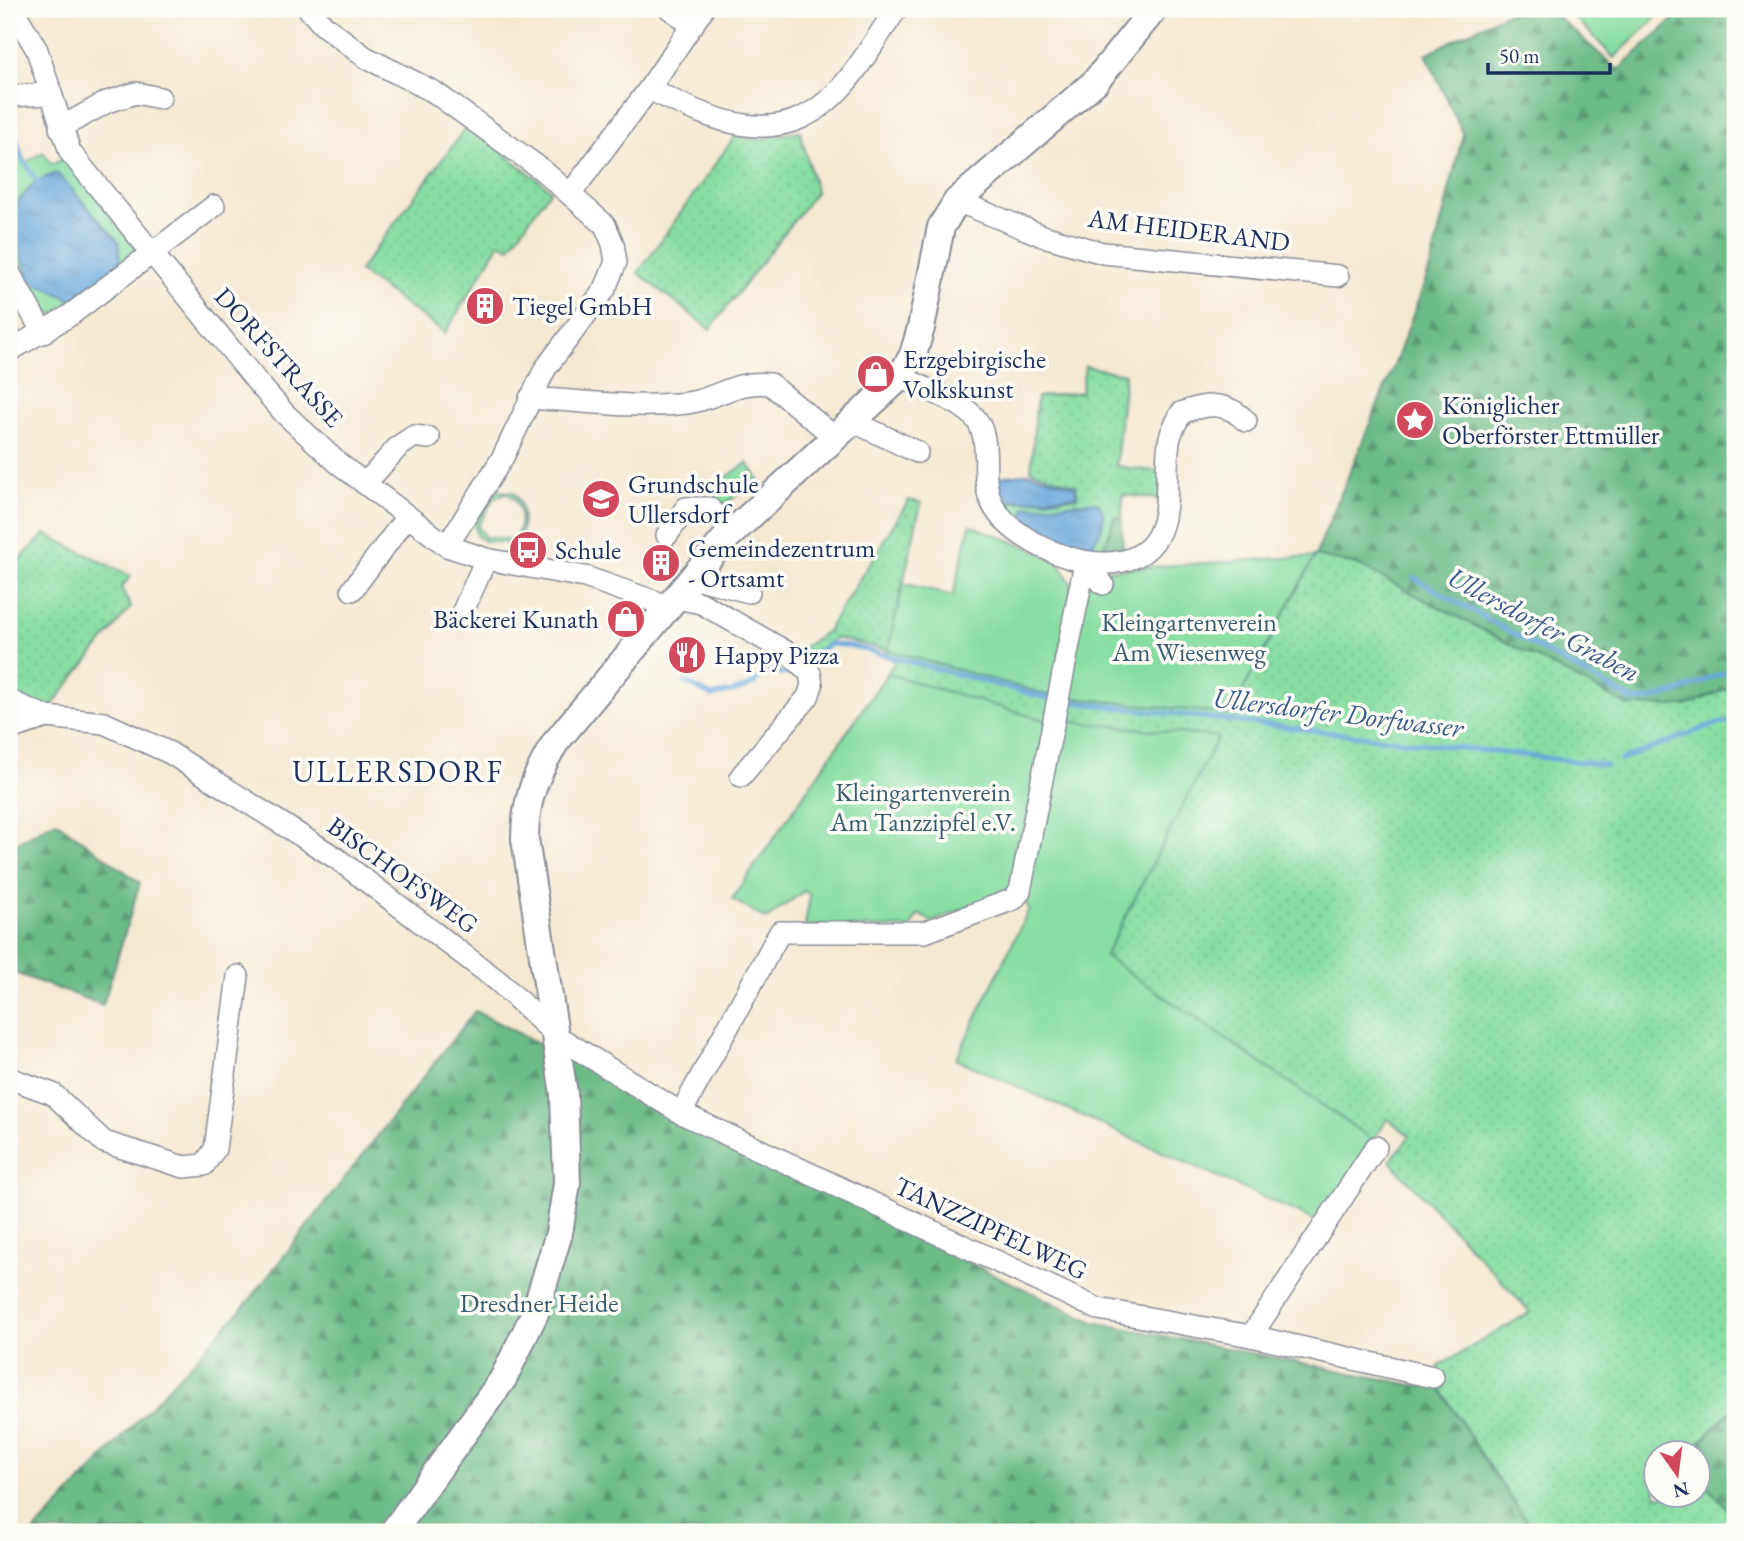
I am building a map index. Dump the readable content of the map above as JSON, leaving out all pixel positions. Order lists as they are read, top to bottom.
{
  "streets": {
    "street": [
      "AM HEIDERAND",
      "DORFSTRASSE",
      "BISCHOFSWEG",
      "TANZZIPFELWEG"
    ]
  },
  "crossings": [
    ["BISCHOFSWEG", "TANZZIPFELWEG"]
  ],
  "districts": ["ULLERSDORF"],
  "water": ["Ullersdorfer Graben", "Ullersdorfer Dorfwasser"],
  "parks": ["Kleingartenverein Am Wiesenweg", "Kleingartenverein Am Tanzzipfel e.V.", "Dresdner Heide"],
  "places": {
    "building": ["Tiegel GmbH", "Gemeindezentrum - Ortsamt"],
    "shop": ["Erzgebirgische Volkskunst", "Bäckerei Kunath"],
    "place": ["Königlicher Oberförster Ettmüller"],
    "school or university": ["Grundschule Ullersdorf"],
    "bus stop": ["Schule"],
    "restaurant": ["Happy Pizza"]
  },
  "scale_bar": "50 m",
  "north": "bottom"
}
